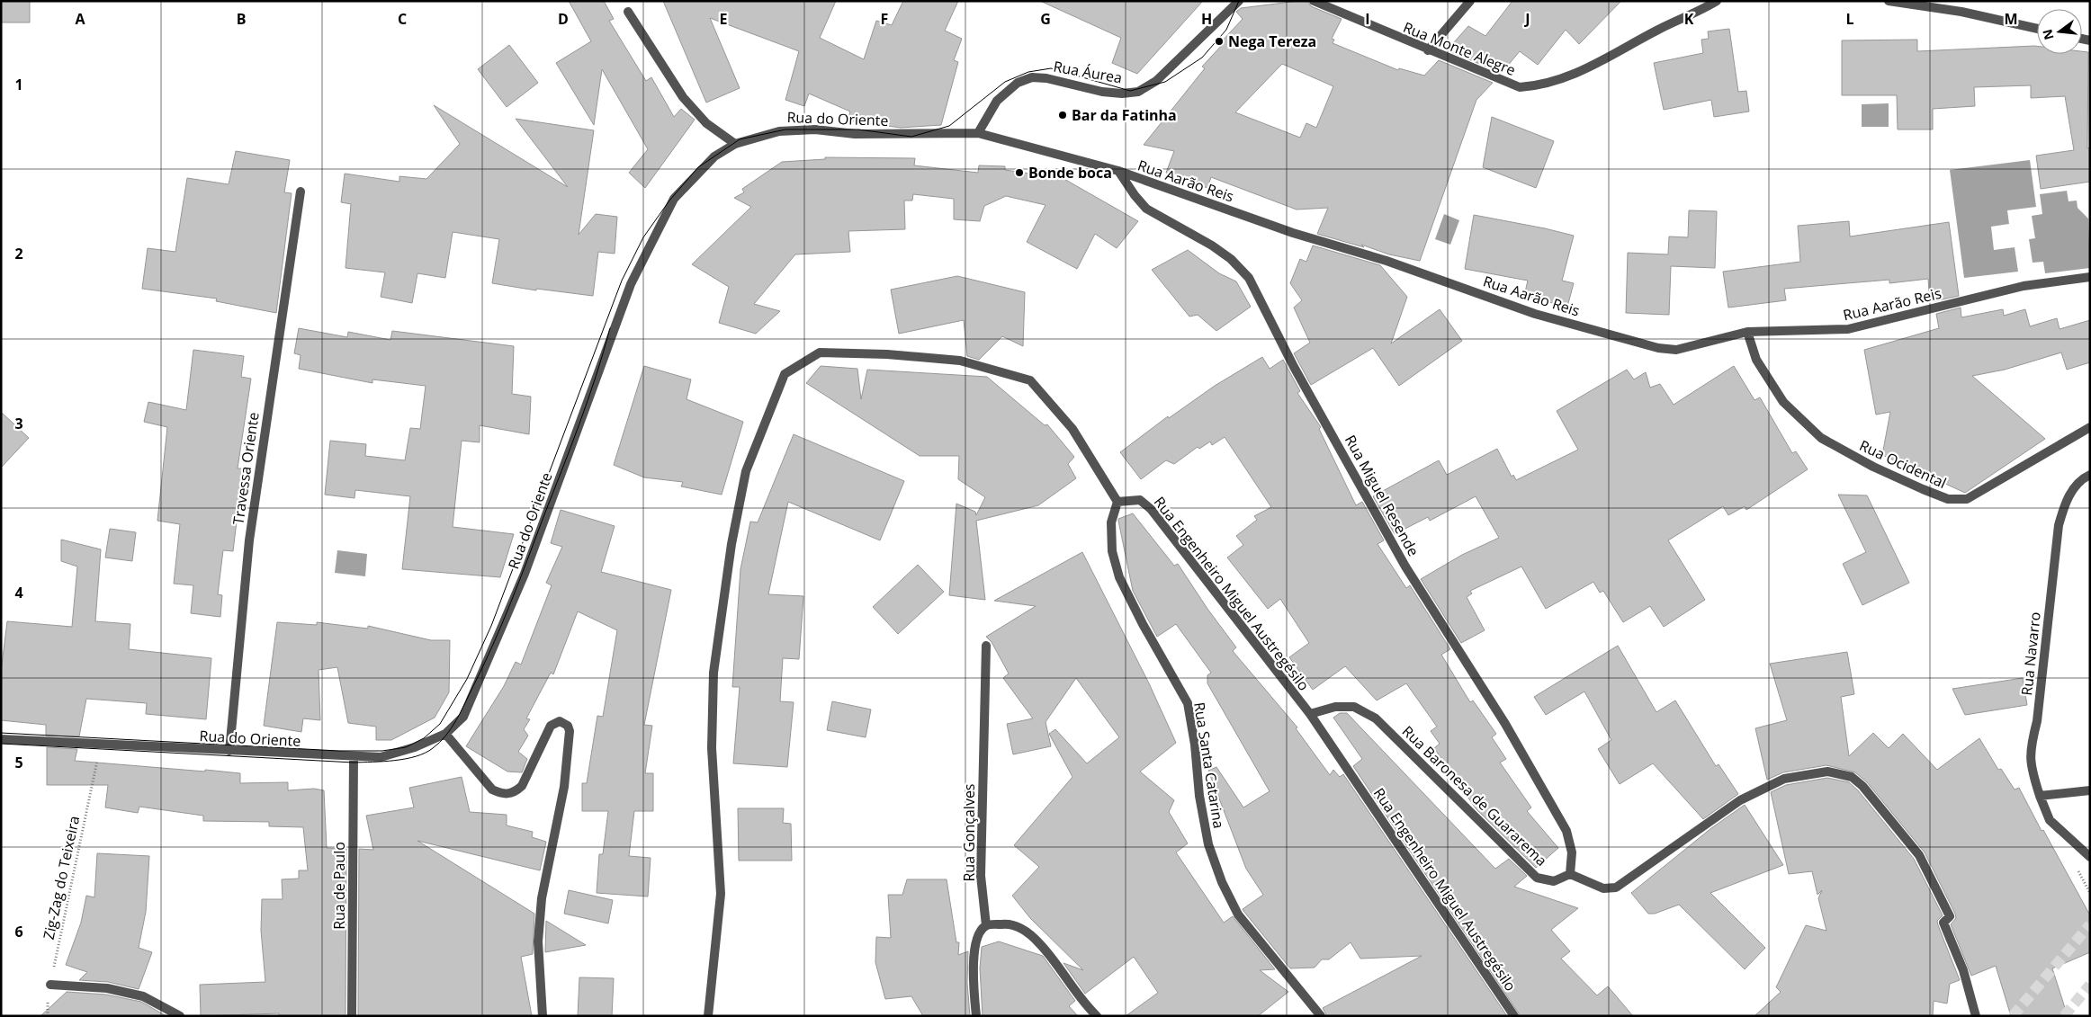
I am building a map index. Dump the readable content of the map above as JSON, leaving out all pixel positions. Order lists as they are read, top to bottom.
{
  "streets": {
    "street": [
      "Rua Monte Alegre",
      "Rua Áurea",
      "Rua do Oriente",
      "Rua Aarão Reis",
      "Rua Ocidental",
      "Travessa Oriente",
      "Rua Miguel Resende",
      "Rua Engenheiro Miguel Austregésilo",
      "Rua Navarro",
      "Rua Santa Catarina",
      "Rua Baronesa de Guararema",
      "Rua Gonçalves",
      "Rua de Paulo"
    ],
    "path": ["Zig-Zag do Teixeira"]
  },
  "crossings": [
    ["Rua Áurea", "Rua do Oriente"],
    ["Rua Áurea", "Rua Aarão Reis"],
    ["Rua do Oriente", "Rua Aarão Reis"],
    ["Rua do Oriente", "Travessa Oriente"],
    ["Rua do Oriente", "Zig-Zag do Teixeira"],
    ["Rua do Oriente", "Rua de Paulo"],
    ["Rua Aarão Reis", "Rua Ocidental"],
    ["Rua Aarão Reis", "Rua Miguel Resende"],
    ["Rua Miguel Resende", "Rua Baronesa de Guararema"],
    ["Rua Engenheiro Miguel Austregésilo", "Rua Santa Catarina"],
    ["Rua Engenheiro Miguel Austregésilo", "Rua Baronesa de Guararema"]
  ],
  "places": ["Nega Tereza", "Bar da Fatinha", "Bonde boca"],
  "north": "left",
  "grid": {
    "columns": [
      "A",
      "B",
      "C",
      "D",
      "E",
      "F",
      "G",
      "H",
      "I",
      "J",
      "K",
      "L",
      "M"
    ],
    "rows": [
      "1",
      "2",
      "3",
      "4",
      "5",
      "6"
    ]
  }
}
